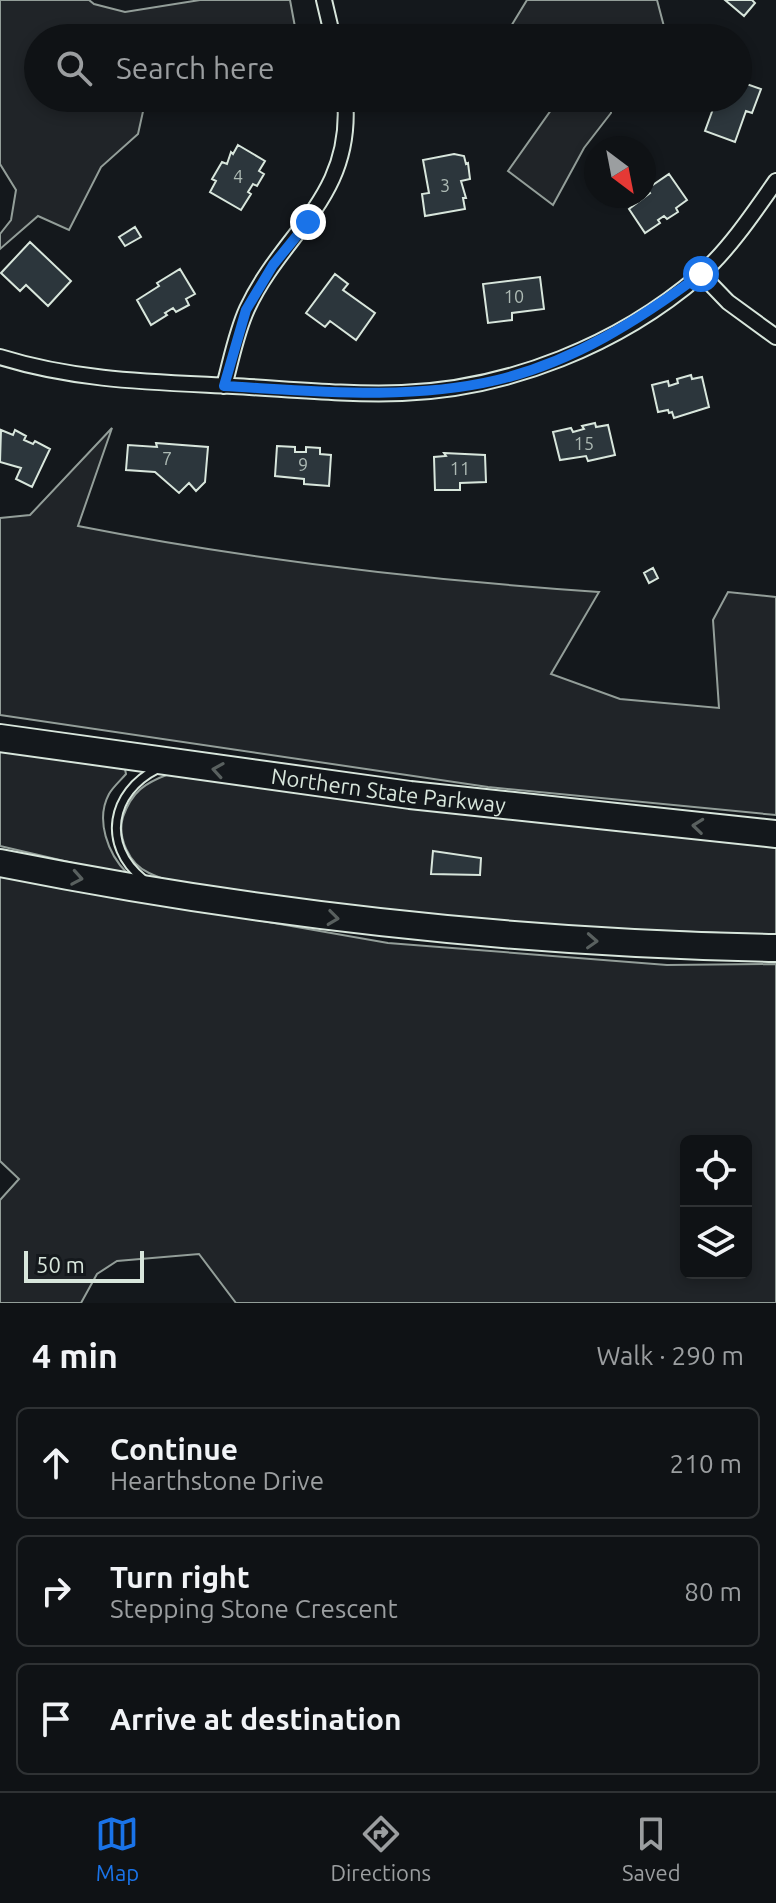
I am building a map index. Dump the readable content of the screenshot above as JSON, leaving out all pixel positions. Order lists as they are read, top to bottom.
{
  "streets": {
    "highway": ["Northern State Parkway"]
  },
  "house_numbers": [
    "4",
    "3",
    "10",
    "15",
    "7",
    "9",
    "11"
  ],
  "scale_bar": "50 m",
  "north": "bottom right",
  "page": {
    "search": "Search here",
    "scale": "50 m",
    "heading": ["4 min", "Walk · 290 m"],
    "list": [
      ["Continue", "Hearthstone Drive", "210 m"],
      ["Turn right", "Stepping Stone Crescent", "80 m"],
      "Arrive at destination"
    ],
    "nav": ["Map", "Directions", "Saved"]
  }
}
